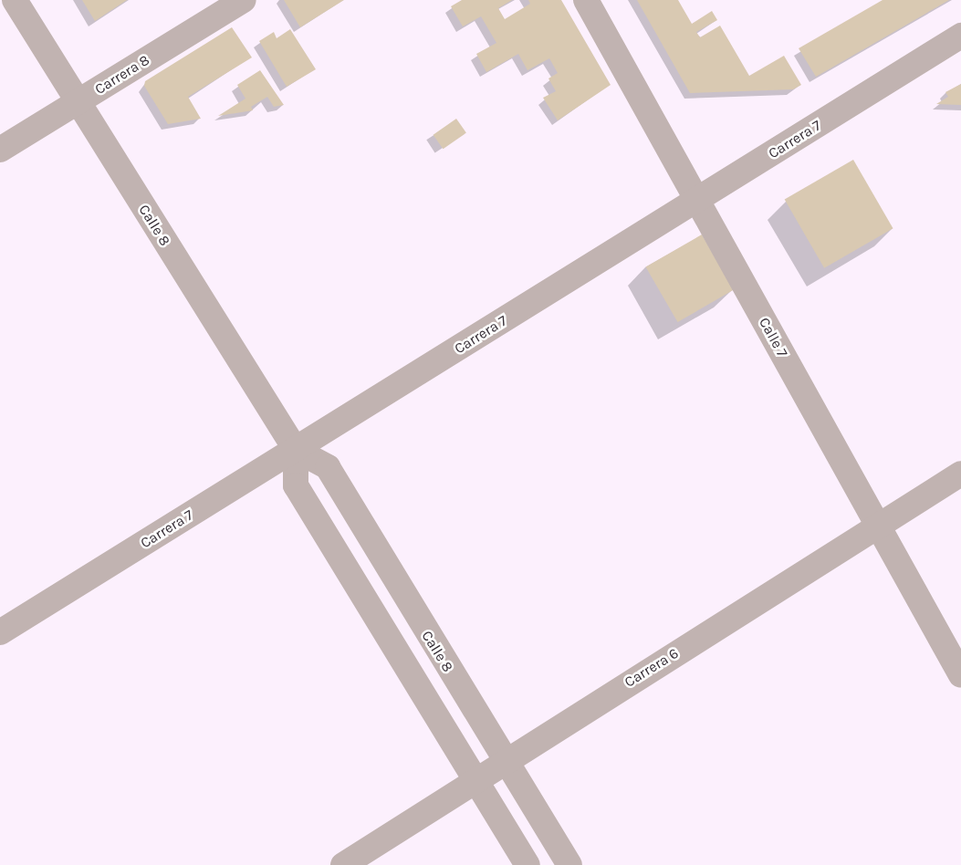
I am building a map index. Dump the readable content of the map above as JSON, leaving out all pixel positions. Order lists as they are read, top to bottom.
{
  "streets": {
    "street": [
      "Carrera 8",
      "Carrera 7",
      "Calle 8",
      "Calle 7",
      "Carrera 6"
    ]
  },
  "crossings": [
    ["Carrera 8", "Calle 8"],
    ["Carrera 7", "Calle 8"],
    ["Carrera 7", "Calle 7"],
    ["Calle 8", "Carrera 6"],
    ["Calle 7", "Carrera 6"]
  ]
}
